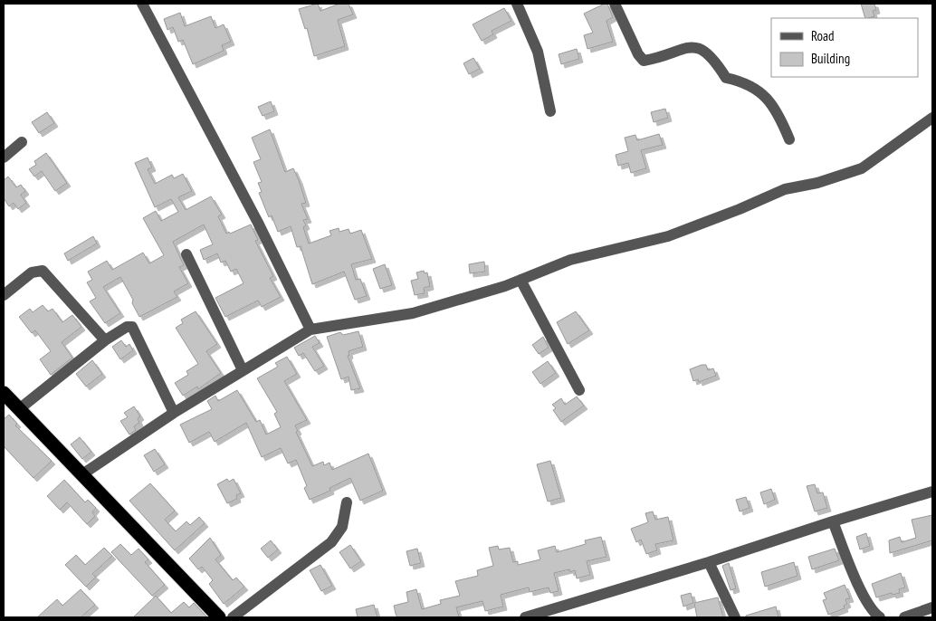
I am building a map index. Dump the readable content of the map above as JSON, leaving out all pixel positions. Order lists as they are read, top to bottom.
{
  "legend": ["Road", "Building"]
}
